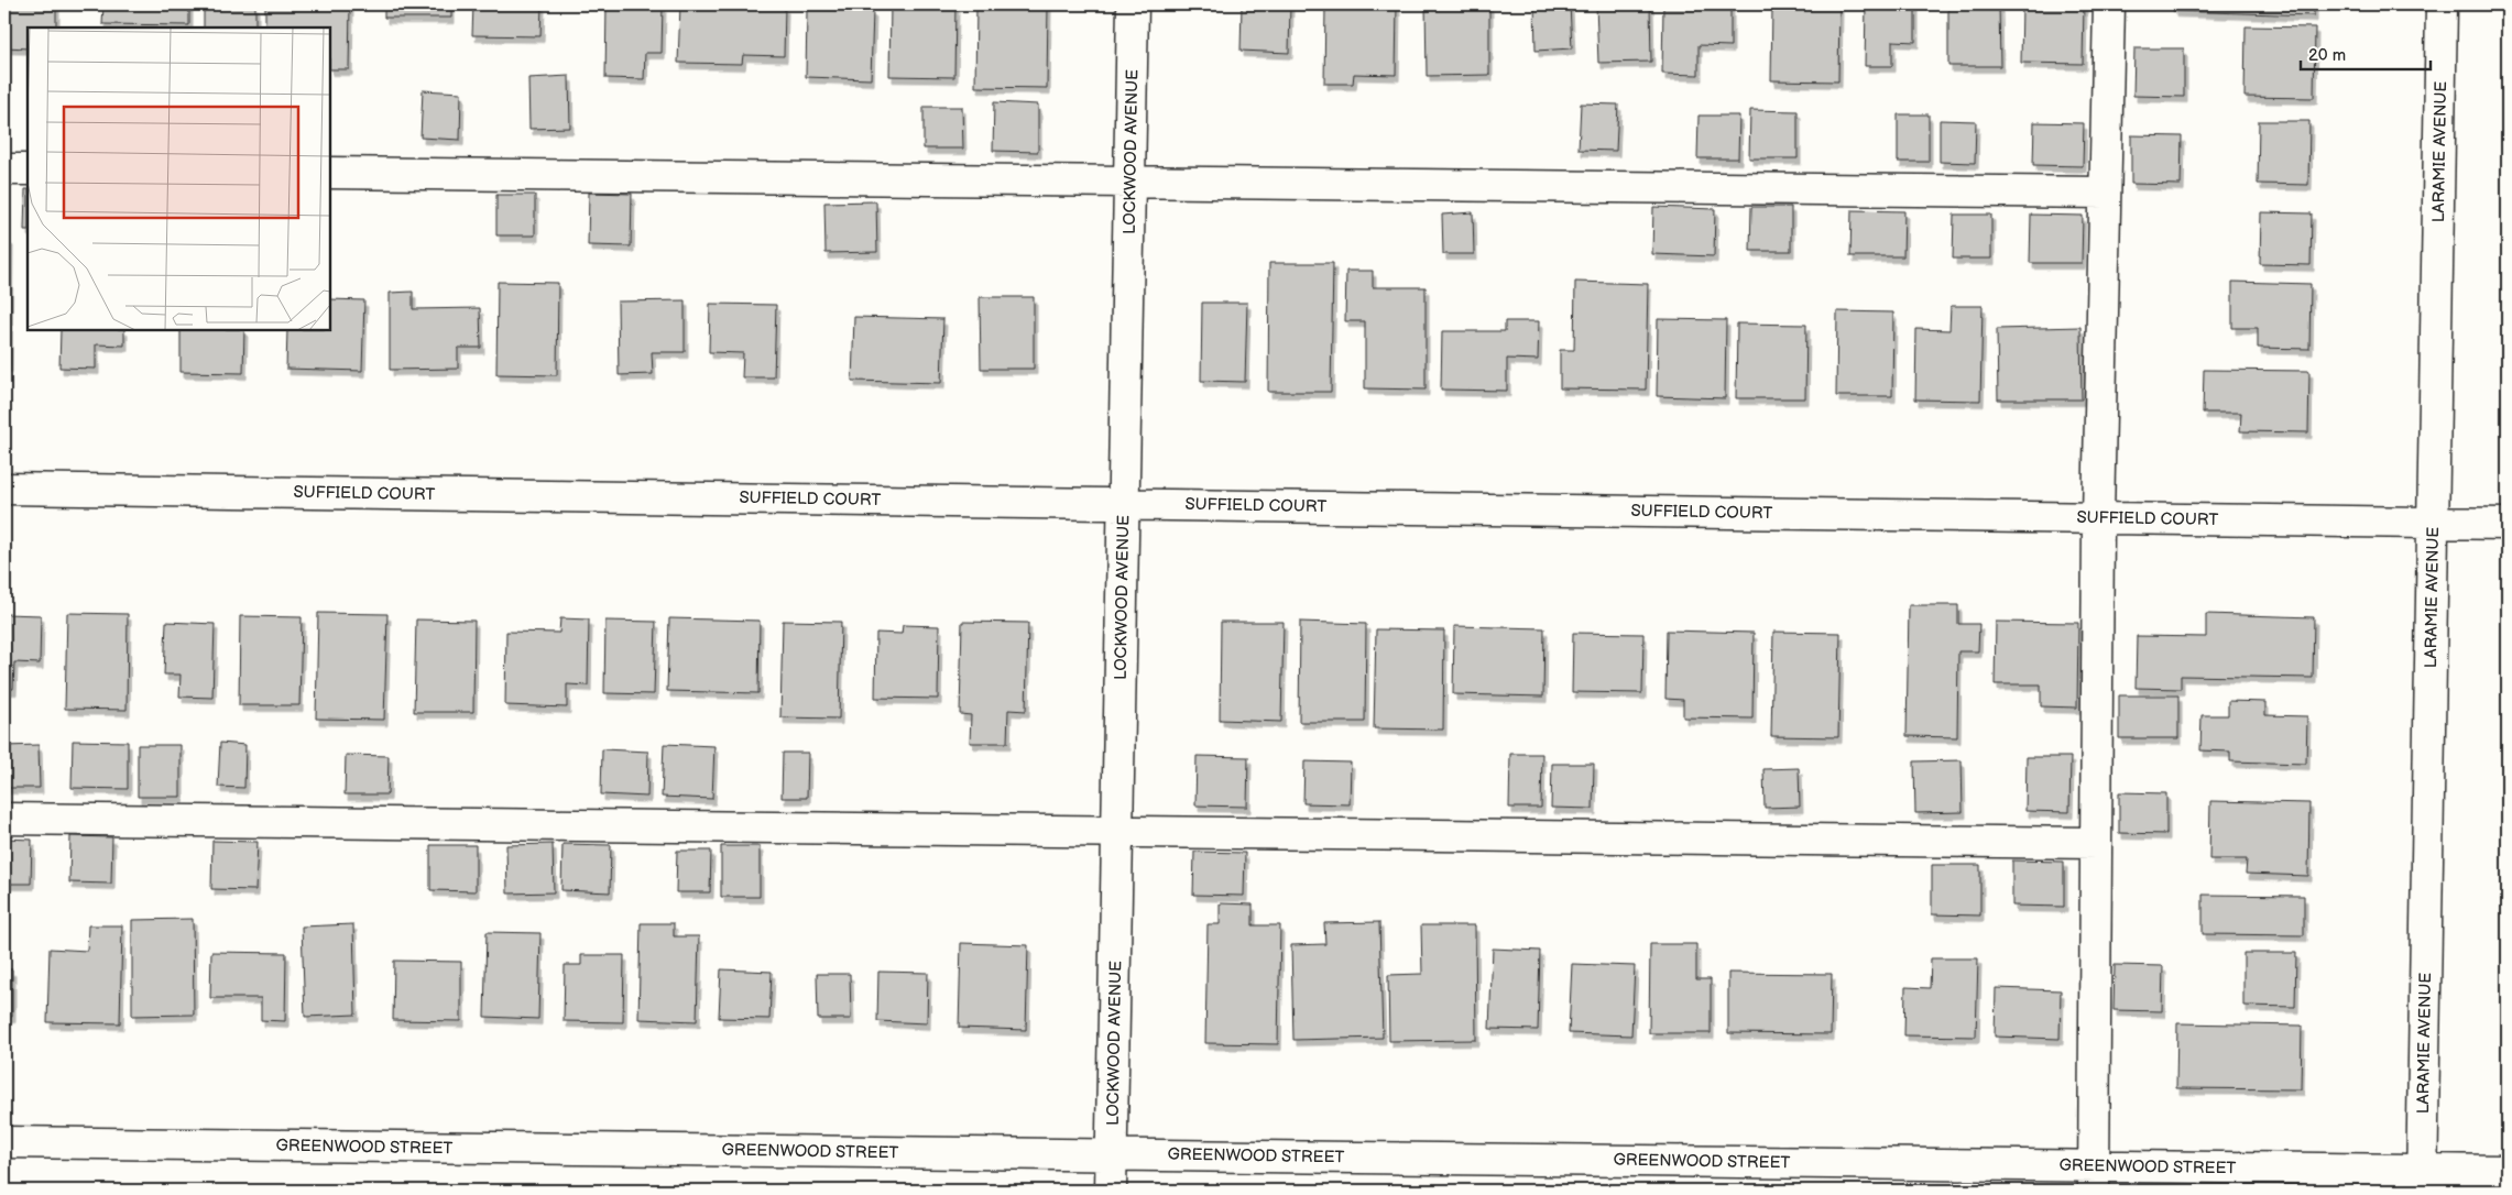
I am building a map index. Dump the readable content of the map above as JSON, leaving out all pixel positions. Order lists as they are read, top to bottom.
{
  "streets": {
    "street": [
      "LOCKWOOD AVENUE",
      "LARAMIE AVENUE",
      "SUFFIELD COURT",
      "GREENWOOD STREET"
    ]
  },
  "crossings": [
    ["LOCKWOOD AVENUE", "SUFFIELD COURT"],
    ["LOCKWOOD AVENUE", "GREENWOOD STREET"],
    ["LARAMIE AVENUE", "SUFFIELD COURT"],
    ["LARAMIE AVENUE", "GREENWOOD STREET"]
  ],
  "scale_bar": "20 m"
}
